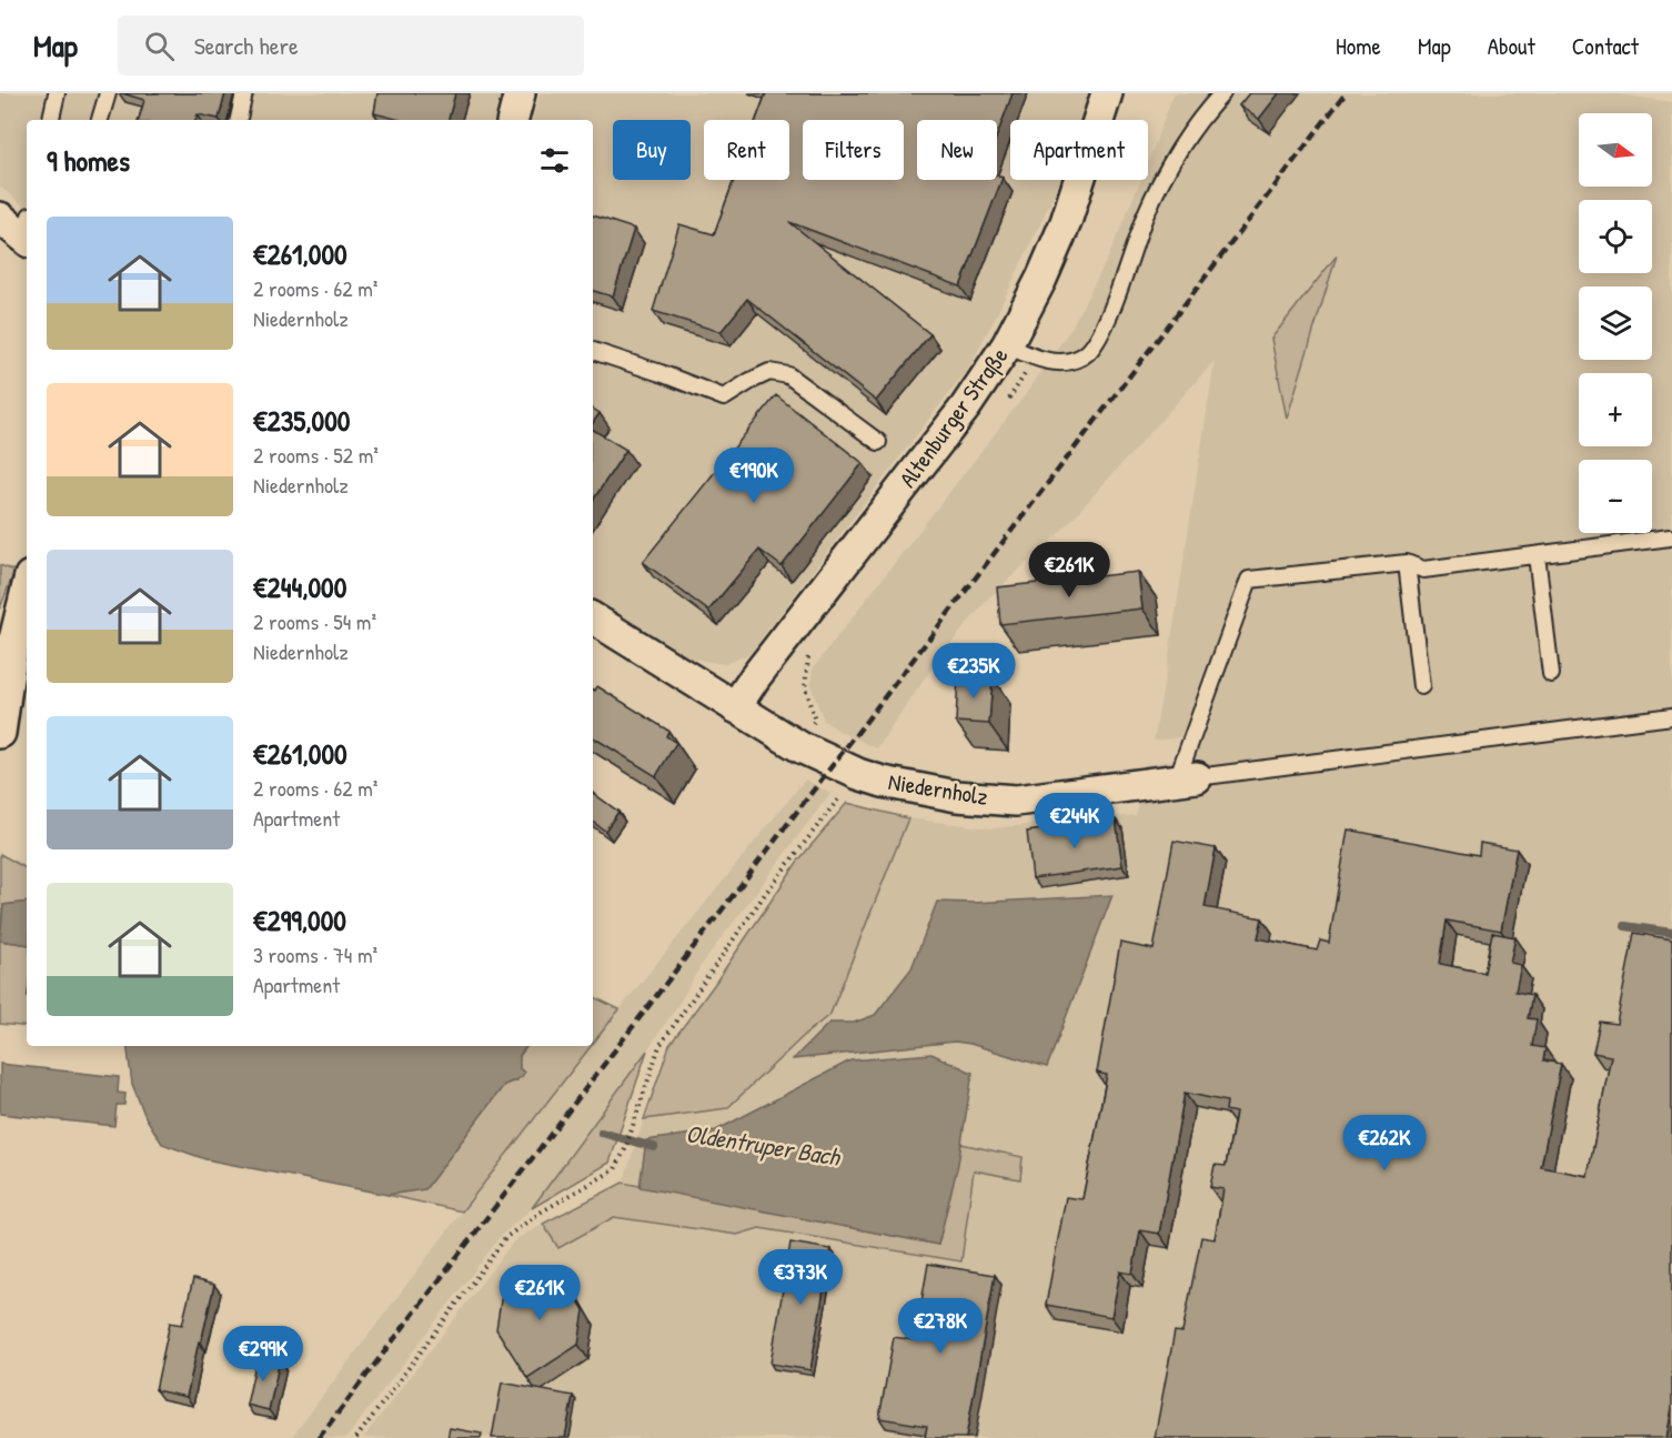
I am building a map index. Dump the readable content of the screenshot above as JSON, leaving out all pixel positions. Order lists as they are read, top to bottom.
{
  "streets": {
    "street": ["Altenburger Straße", "Niedernholz"]
  },
  "crossings": [
    ["Altenburger Straße", "Niedernholz"]
  ],
  "water": ["Oldentruper Bach"],
  "north": "right",
  "page": {
    "header": "Map",
    "search": "Search here",
    "nav": [
      "Home",
      "Map",
      "About",
      "Contact"
    ],
    "map_buttons": ["+", "−"],
    "chip": [
      "Buy",
      "Rent",
      "Filters",
      "New",
      "Apartment"
    ],
    "heading": "9 homes",
    "list": [
      {
        "name": "€261,000",
        "note": "2 rooms · 62 m² · Niedernholz"
      },
      {
        "name": "€235,000",
        "note": "2 rooms · 52 m² · Niedernholz"
      },
      {
        "name": "€244,000",
        "note": "2 rooms · 54 m² · Niedernholz"
      },
      {
        "name": "€261,000",
        "note": "2 rooms · 62 m² · Apartment"
      },
      {
        "name": "€299,000",
        "note": "3 rooms · 74 m² · Apartment"
      }
    ],
    "price": [
      "€190K",
      "€261K",
      "€235K",
      "€244K",
      "€262K",
      "€373K",
      "€261K",
      "€278K",
      "€299K"
    ]
  }
}
